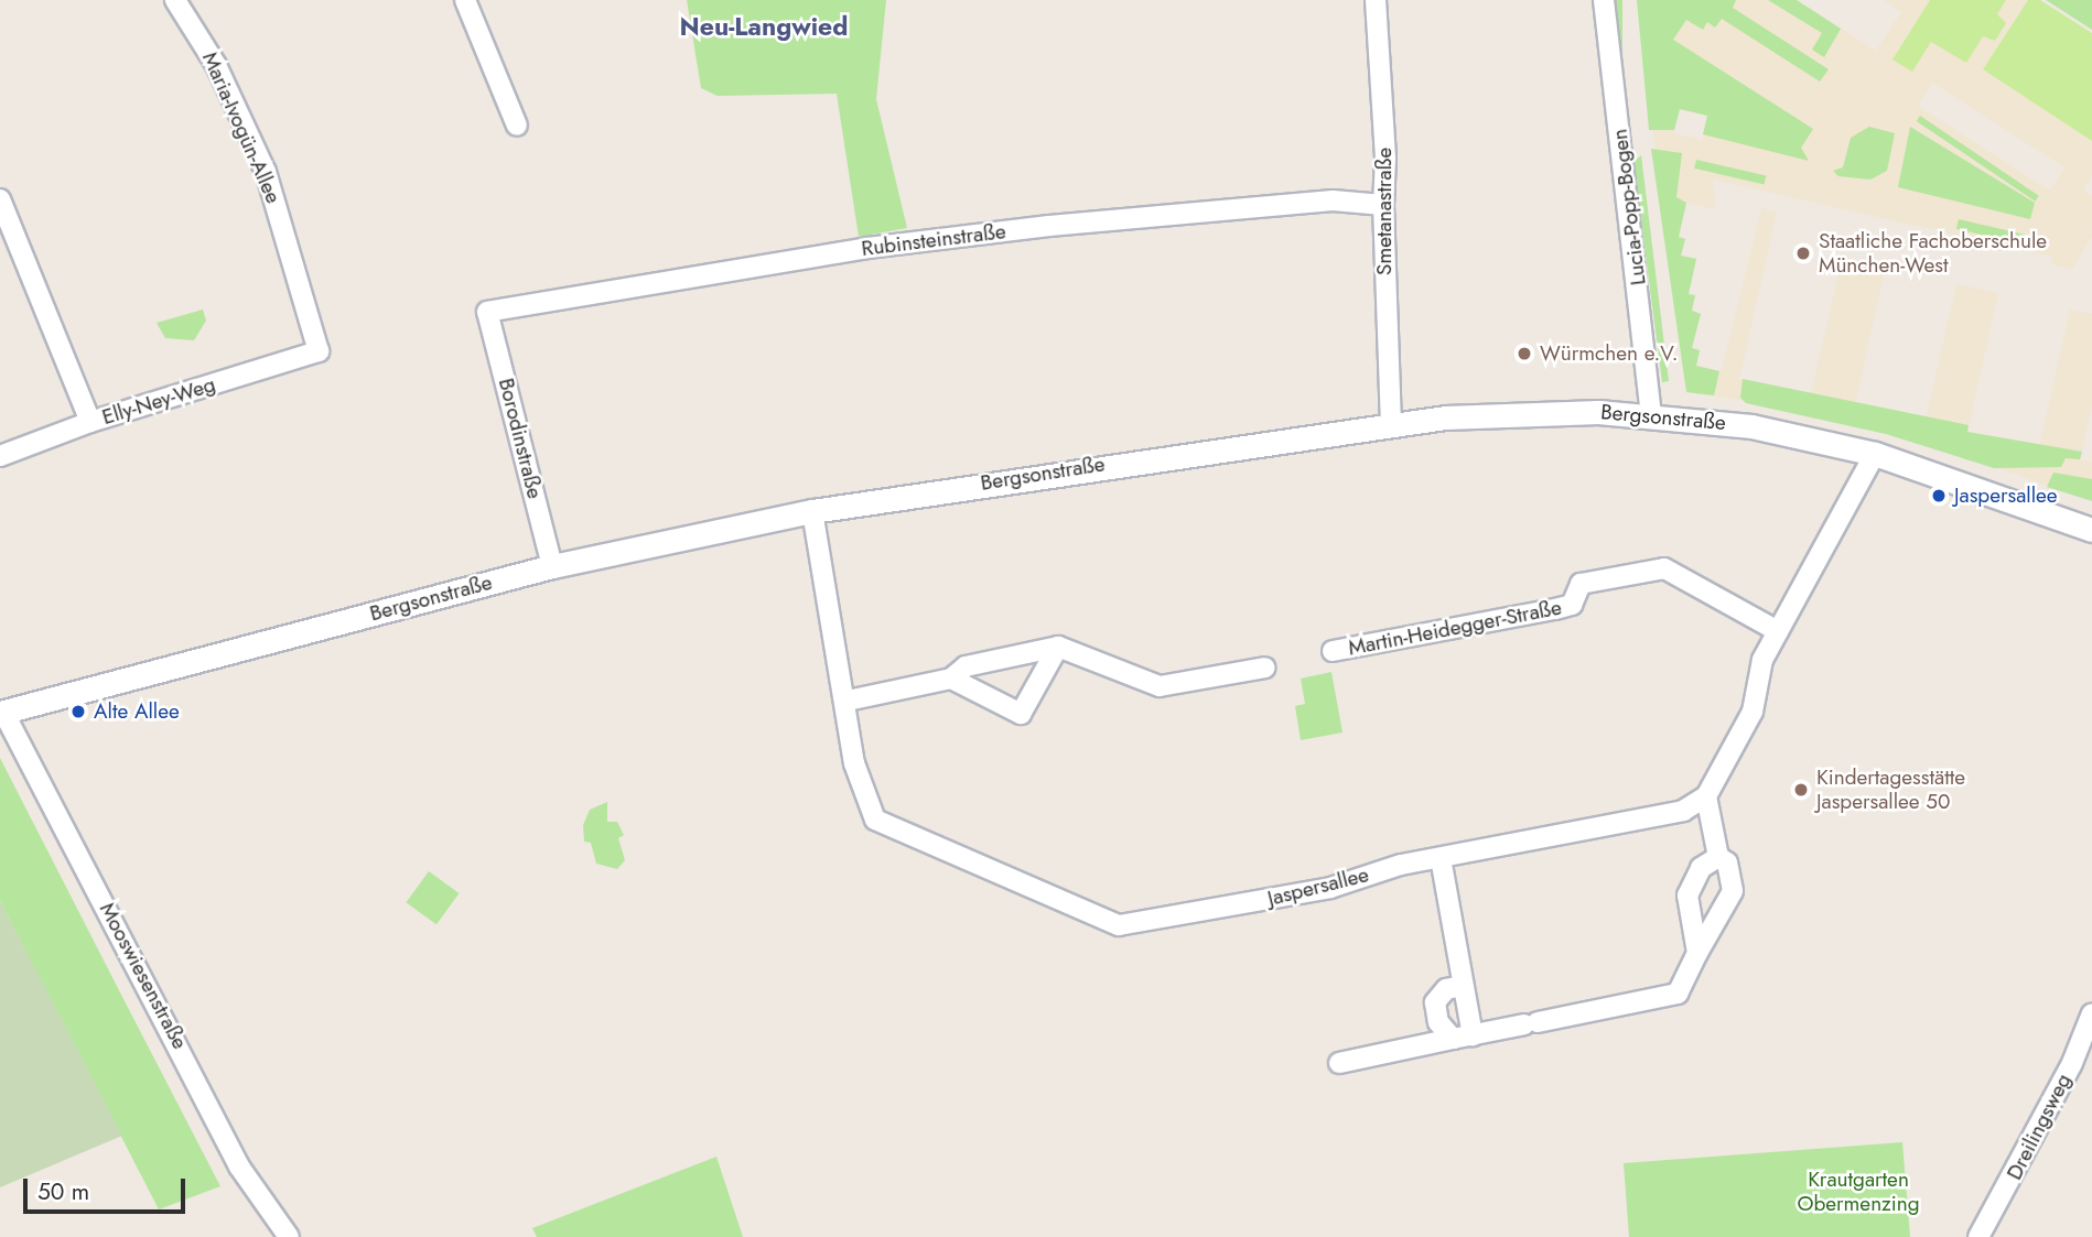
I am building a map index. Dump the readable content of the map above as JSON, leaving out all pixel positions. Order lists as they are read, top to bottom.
{
  "streets": {
    "street": [
      "Maria-Ivogün-Allee",
      "Lucia-Popp-Bogen",
      "Smetanastraße",
      "Rubinsteinstraße",
      "Elly-Ney-Weg",
      "Bergsonstraße",
      "Borodinstraße",
      "Martin-Heidegger-Straße",
      "Jaspersallee",
      "Mooswiesenstraße",
      "Dreilingsweg"
    ]
  },
  "crossings": [
    ["Maria-Ivogün-Allee", "Elly-Ney-Weg"],
    ["Lucia-Popp-Bogen", "Bergsonstraße"],
    ["Smetanastraße", "Rubinsteinstraße"],
    ["Smetanastraße", "Bergsonstraße"],
    ["Rubinsteinstraße", "Borodinstraße"],
    ["Bergsonstraße", "Borodinstraße"],
    ["Bergsonstraße", "Jaspersallee"],
    ["Bergsonstraße", "Mooswiesenstraße"]
  ],
  "districts": ["Neu-Langwied"],
  "parks": ["Krautgarten Obermenzing"],
  "places": [
    "Staatliche Fachoberschule München-West",
    "Würmchen e.V.",
    "Jaspersallee",
    "Alte Allee",
    "Kindertagesstätte Jaspersallee 50"
  ],
  "scale_bar": "50 m"
}
